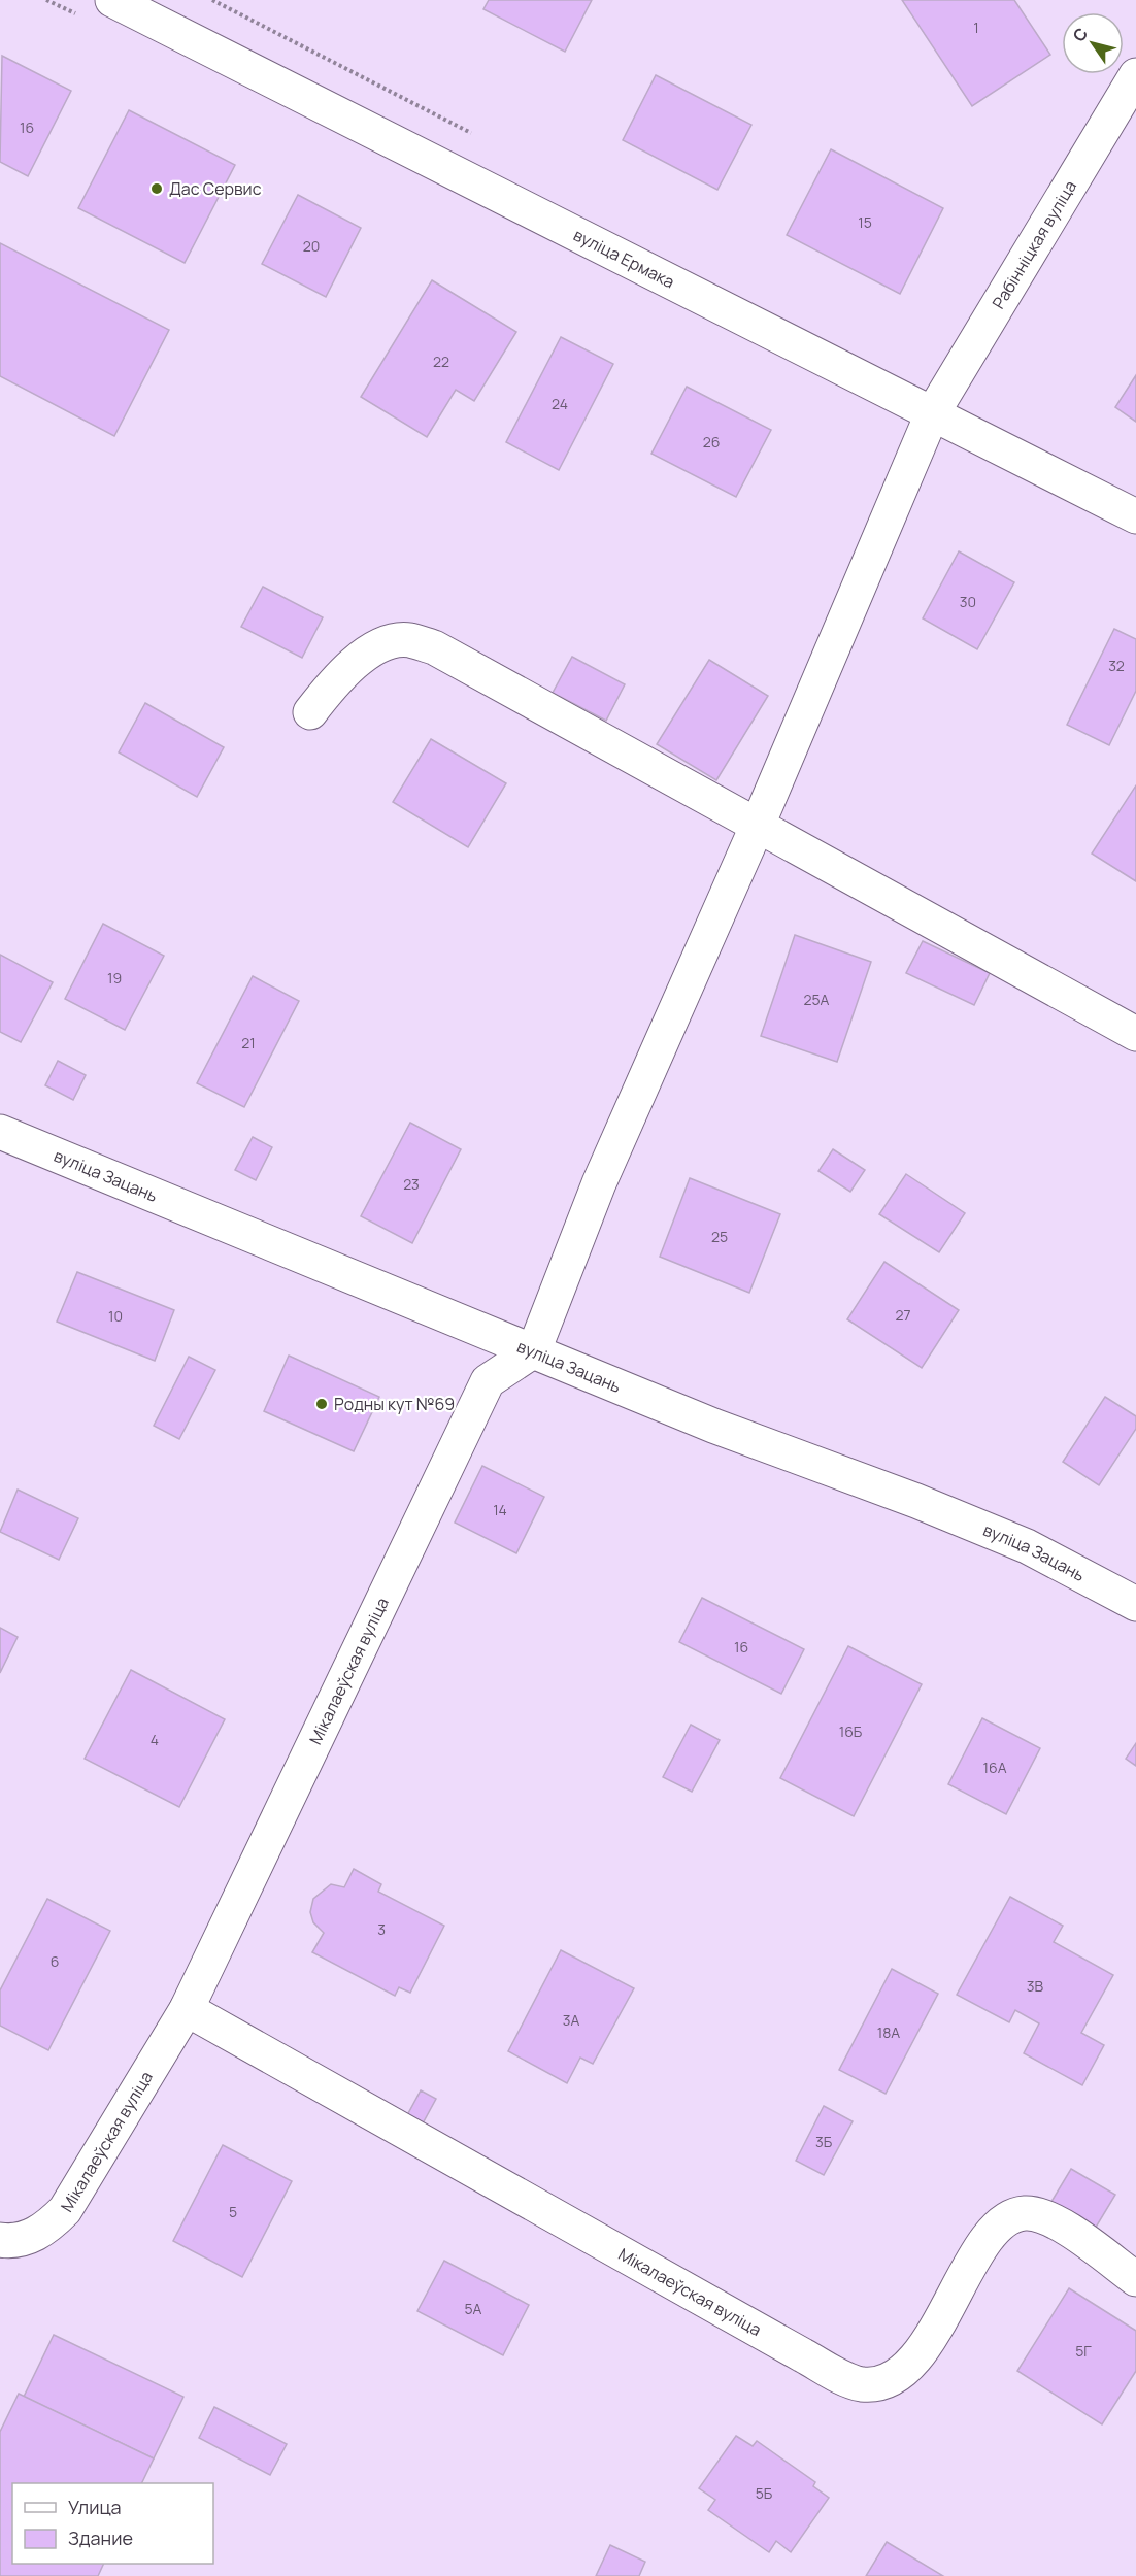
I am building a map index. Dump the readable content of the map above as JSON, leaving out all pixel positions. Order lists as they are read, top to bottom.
{
  "streets": {
    "street": [
      "Рабінніцкая вуліца",
      "вуліца Ермака",
      "вуліца Зацань",
      "Мікалаеўская вуліца"
    ]
  },
  "crossings": [
    ["Рабінніцкая вуліца", "вуліца Ермака"],
    ["Рабінніцкая вуліца", "вуліца Зацань"],
    ["Рабінніцкая вуліца", "Мікалаеўская вуліца"],
    ["вуліца Зацань", "Мікалаеўская вуліца"]
  ],
  "places": ["Дас Сервис", "Родны кут №69"],
  "house_numbers": [
    "1",
    "16",
    "15",
    "20",
    "22",
    "24",
    "26",
    "30",
    "32",
    "19",
    "25А",
    "21",
    "23",
    "25",
    "27",
    "10",
    "14",
    "16",
    "16Б",
    "4",
    "16А",
    "3",
    "6",
    "3В",
    "3А",
    "18А",
    "3Б",
    "5",
    "5А",
    "5Г",
    "5Б"
  ],
  "legend": ["Улица", "Здание"],
  "north": "top left"
}
